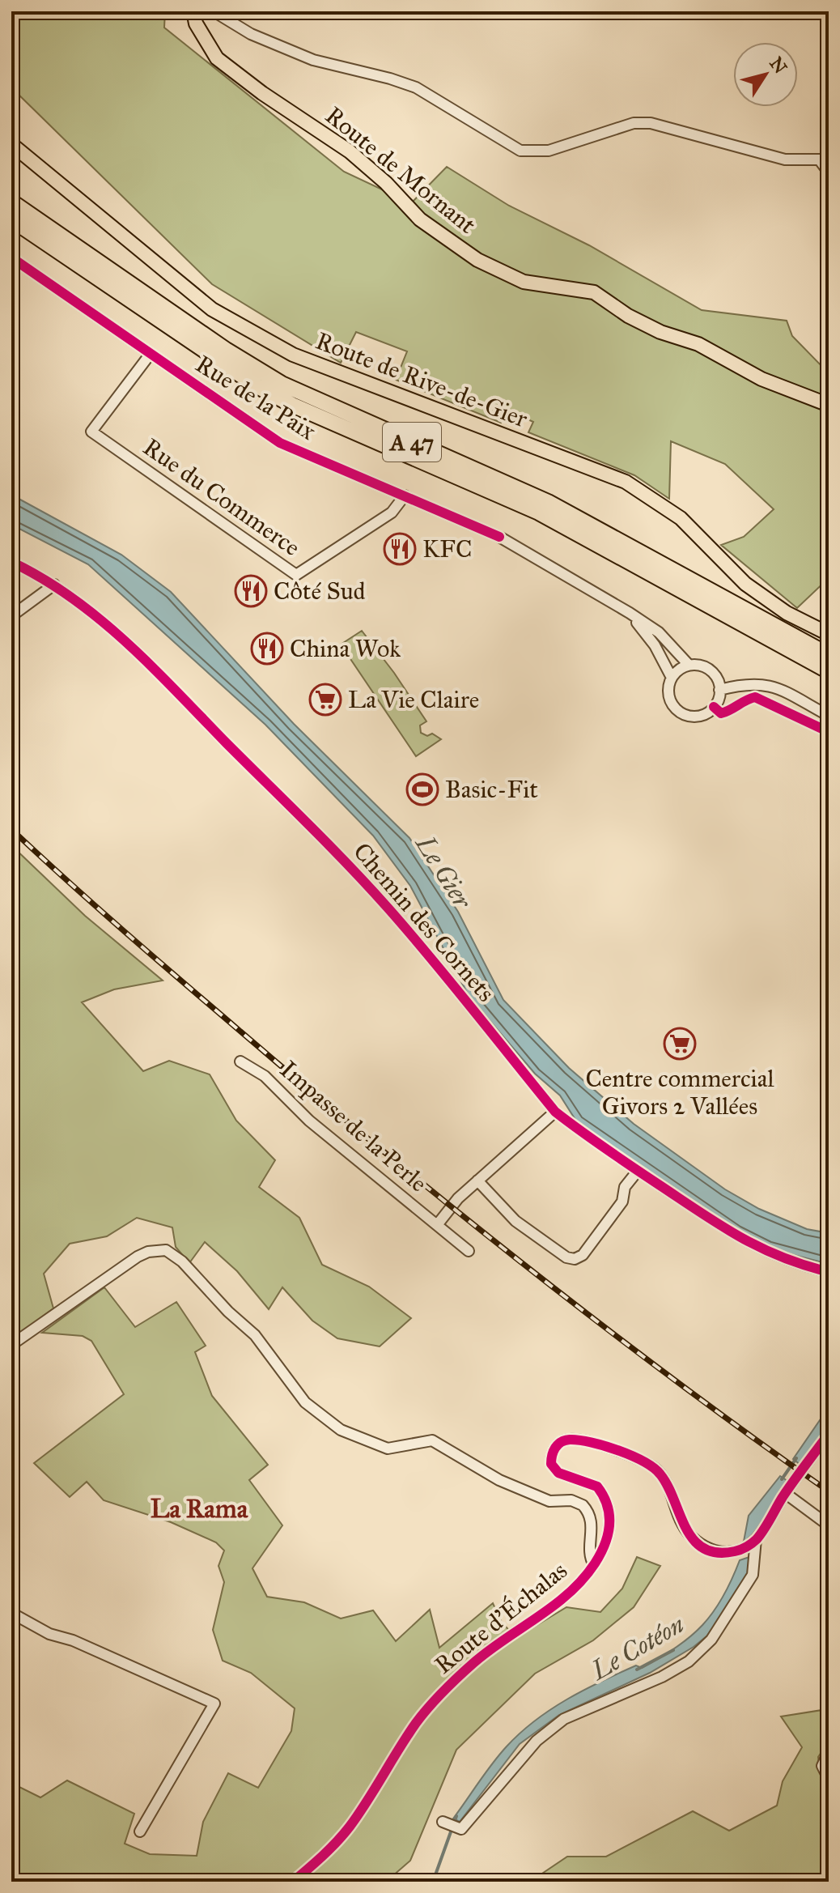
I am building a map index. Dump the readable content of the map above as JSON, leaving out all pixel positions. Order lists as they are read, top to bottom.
{
  "streets": {
    "highway": ["A 47"],
    "main road": ["Route de Mornant", "Route de Rive-de-Gier"],
    "street": [
      "Rue de la Paix",
      "Rue du Commerce",
      "Chemin des Cornets",
      "Impasse de la Perle",
      "Route d'Échalas"
    ]
  },
  "crossings": [
    ["Rue de la Paix", "Rue du Commerce"],
    ["Chemin des Cornets", "Impasse de la Perle"]
  ],
  "districts": ["La Rama"],
  "water": ["Le Gier", "Le Cotéon"],
  "places": {
    "restaurant": ["KFC", "Côté Sud", "China Wok"],
    "supermarket": ["La Vie Claire", "Centre commercial Givors 2 Vallées"],
    "sports": ["Basic-Fit"]
  },
  "north": "top right"
}
